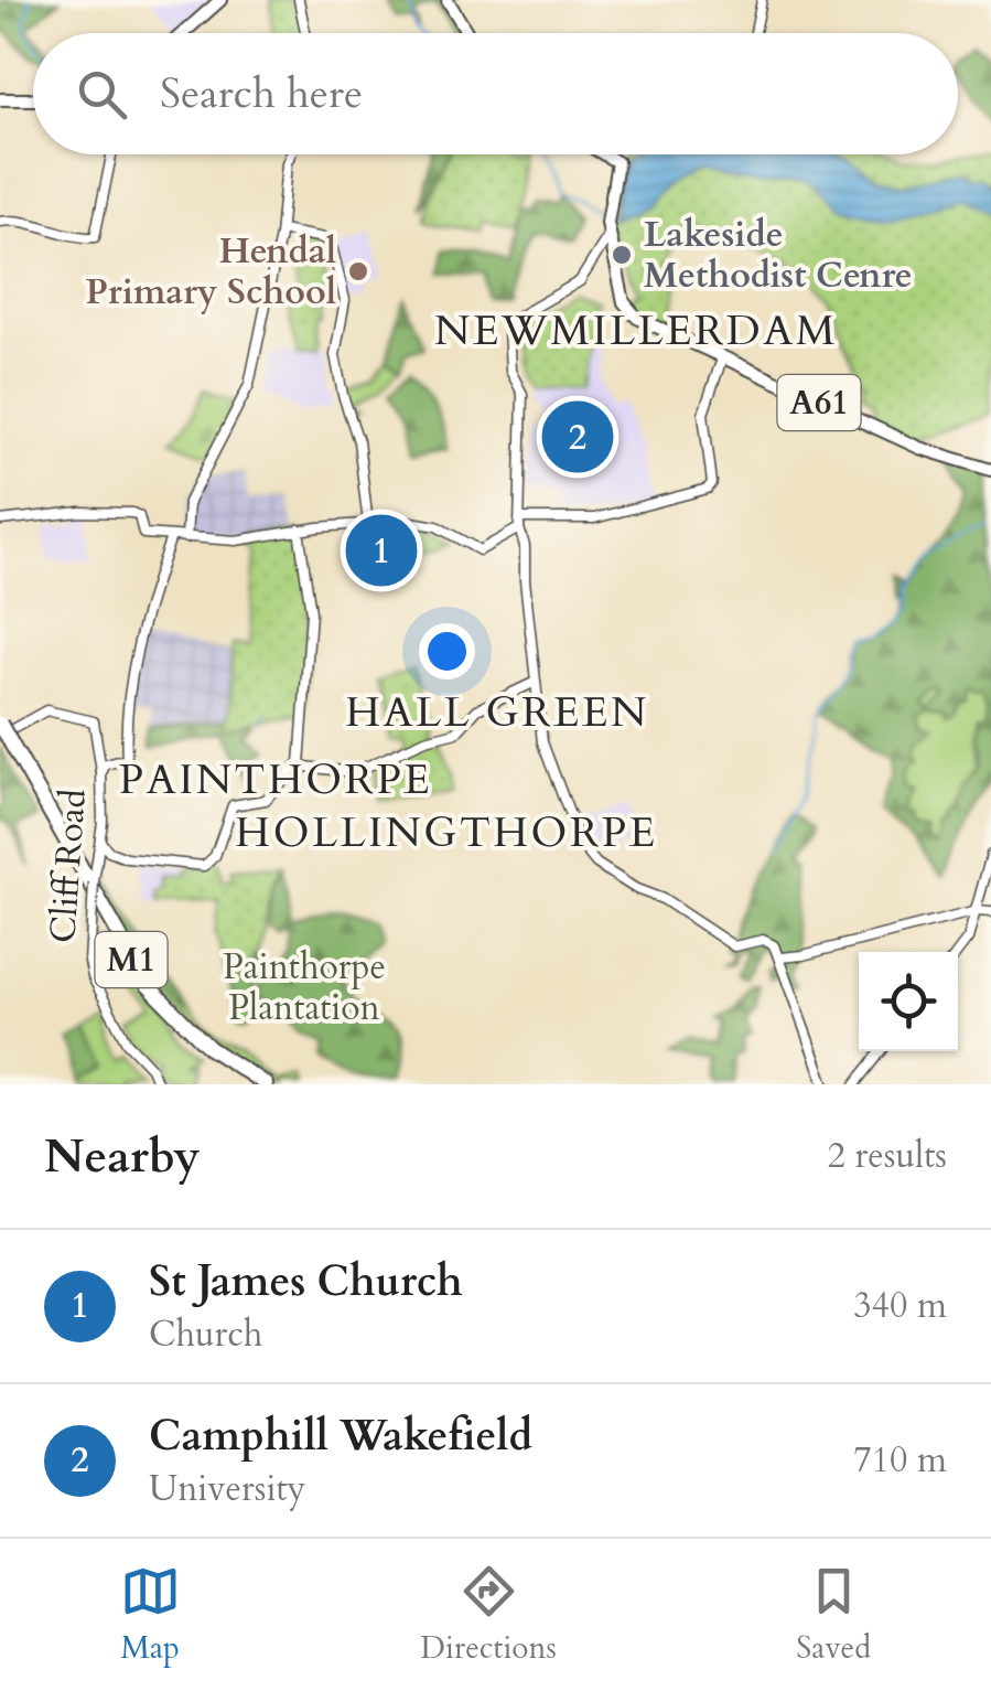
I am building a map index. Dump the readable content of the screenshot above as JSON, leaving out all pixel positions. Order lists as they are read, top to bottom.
{
  "streets": {
    "highway": ["M1"],
    "main road": ["A61"],
    "street": ["Cliff Road"]
  },
  "crossings": [
    ["Cliff Road", "M1"]
  ],
  "districts": [
    "NEWMILLERDAM",
    "HALL GREEN",
    "PAINTHORPE",
    "HOLLINGTHORPE"
  ],
  "parks": ["Painthorpe Plantation"],
  "places": ["Lakeside Methodist Cenre", "Hendal Primary School"],
  "page": {
    "search": "Search here",
    "pins": ["2", "1"],
    "heading": ["Nearby", "2 results"],
    "list": [
      {
        "mark": "1",
        "name": "St James Church",
        "note": "Church",
        "value": "340 m"
      },
      {
        "mark": "2",
        "name": "Camphill Wakefield",
        "note": "University",
        "value": "710 m"
      }
    ],
    "nav": ["Map", "Directions", "Saved"]
  }
}
